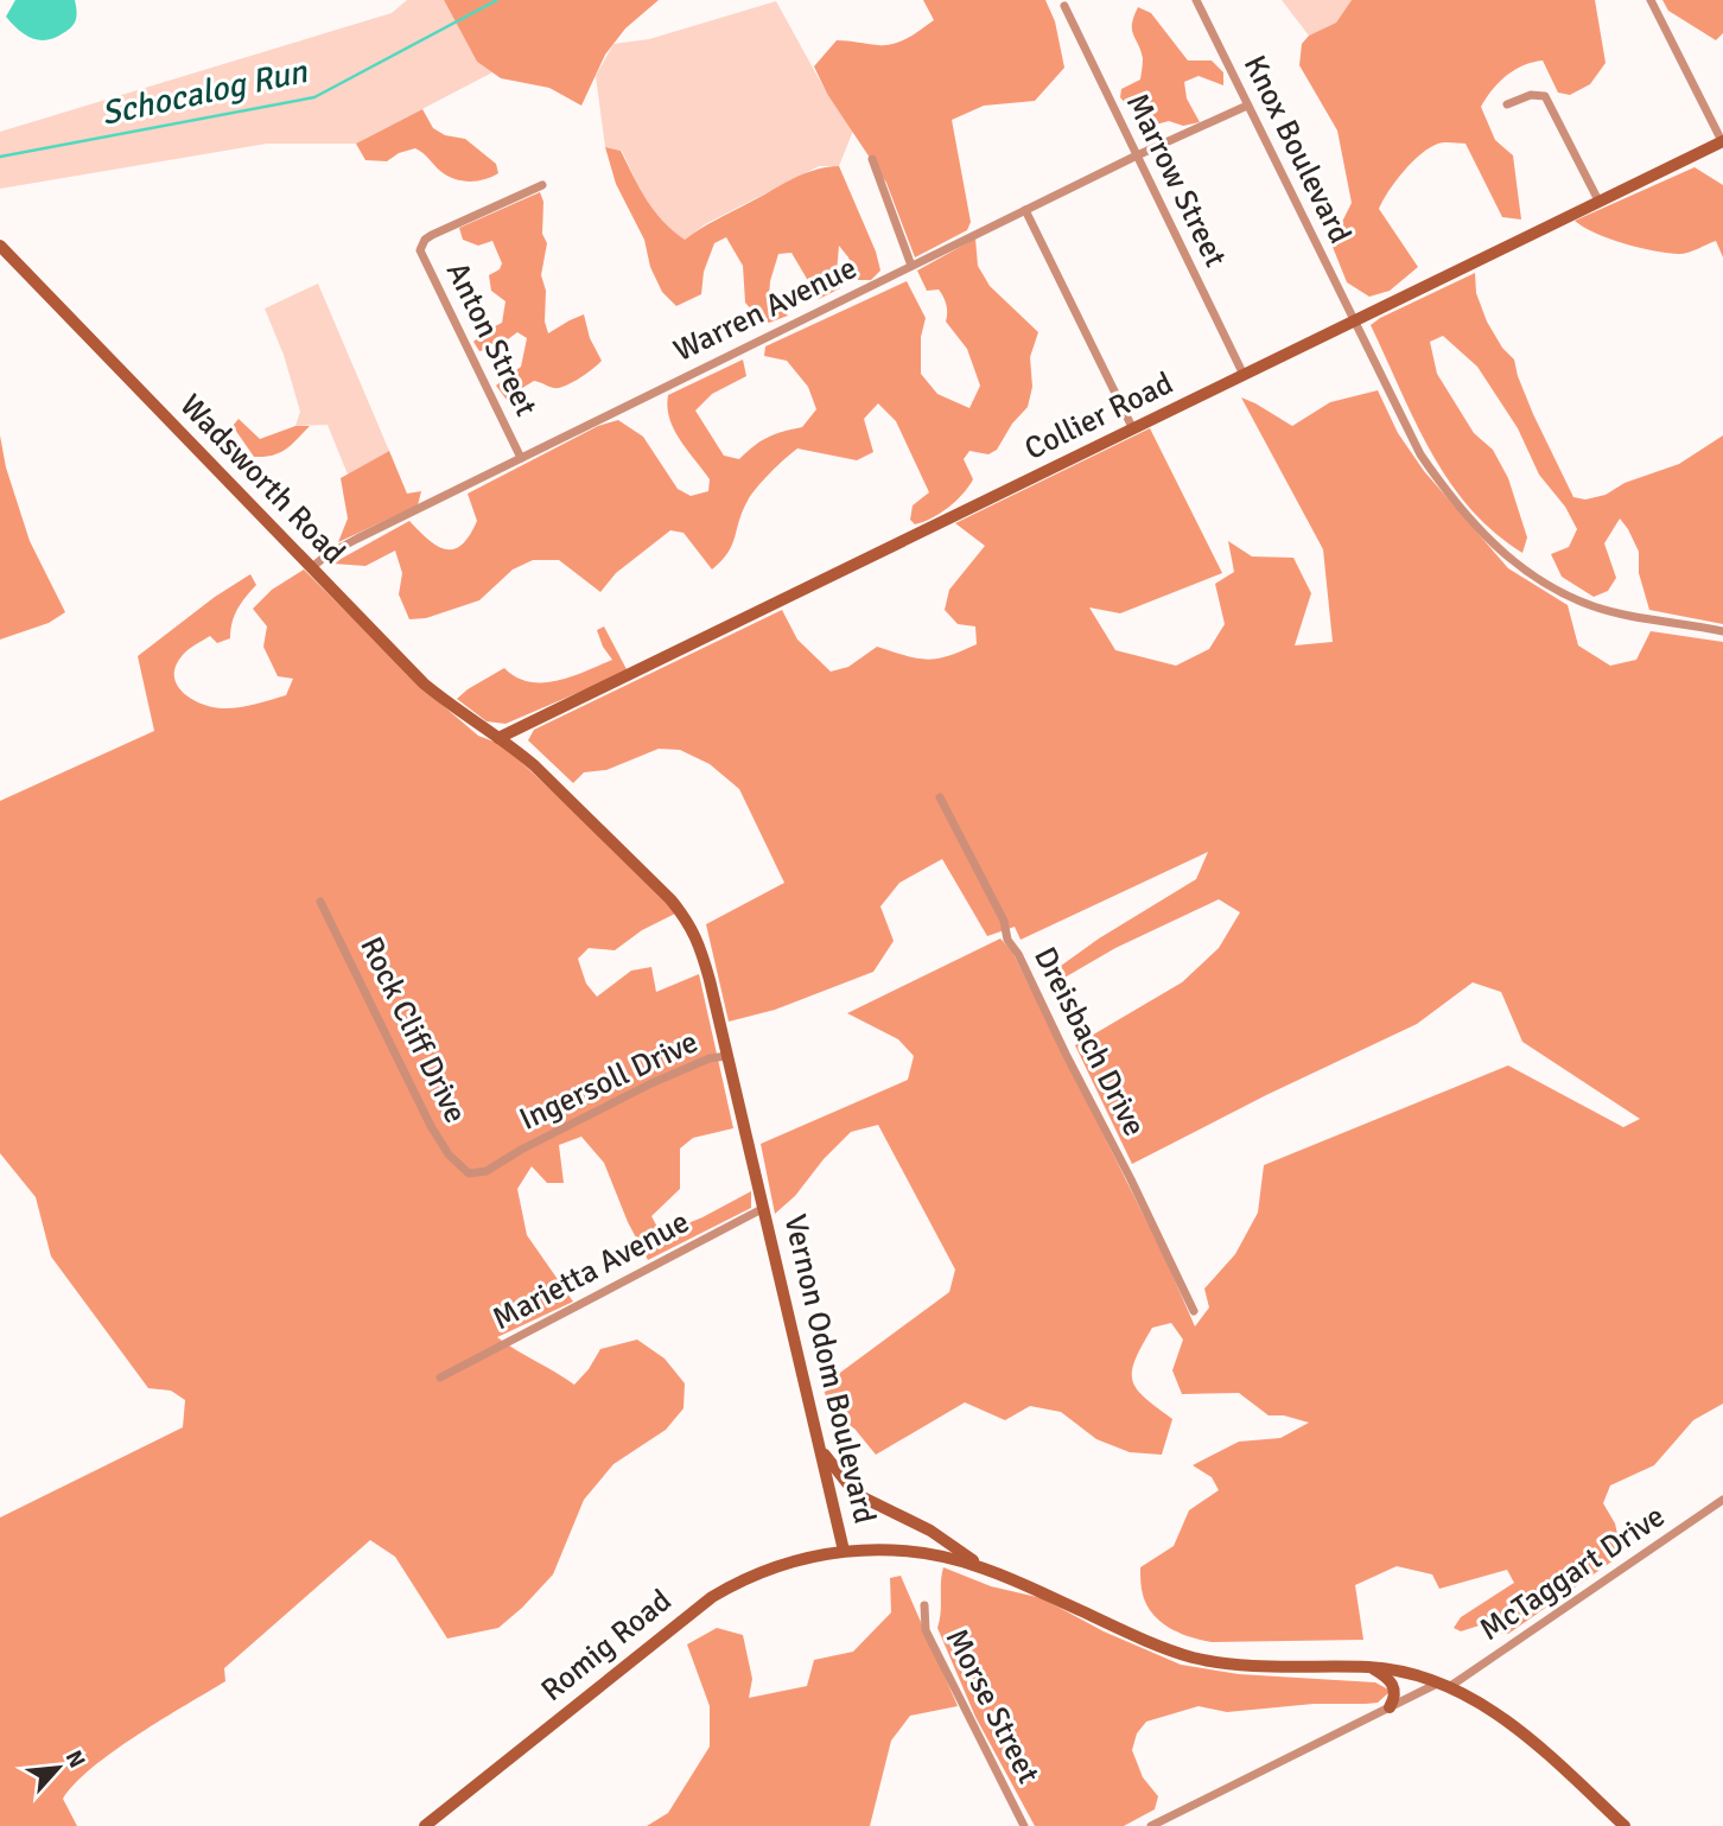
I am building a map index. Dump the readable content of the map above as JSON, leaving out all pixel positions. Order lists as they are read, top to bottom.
{
  "streets": {
    "main road": [
      "Collier Road",
      "Wadsworth Road",
      "Vernon Odom Boulevard",
      "Romig Road"
    ],
    "street": [
      "Knox Boulevard",
      "Marrow Street",
      "Warren Avenue",
      "Anton Street",
      "Rock Cliff Drive",
      "Dreisbach Drive",
      "Ingersoll Drive",
      "Marietta Avenue",
      "McTaggart Drive",
      "Morse Street"
    ]
  },
  "crossings": [
    ["Knox Boulevard", "Warren Avenue"],
    ["Knox Boulevard", "Collier Road"],
    ["Marrow Street", "Warren Avenue"],
    ["Marrow Street", "Collier Road"],
    ["Warren Avenue", "Anton Street"],
    ["Warren Avenue", "Wadsworth Road"],
    ["Collier Road", "Wadsworth Road"],
    ["Collier Road", "Vernon Odom Boulevard"],
    ["Wadsworth Road", "Vernon Odom Boulevard"],
    ["Rock Cliff Drive", "Ingersoll Drive"],
    ["Ingersoll Drive", "Vernon Odom Boulevard"],
    ["Marietta Avenue", "Vernon Odom Boulevard"],
    ["Vernon Odom Boulevard", "McTaggart Drive"],
    ["Vernon Odom Boulevard", "Romig Road"]
  ],
  "water": ["Schocalog Run"],
  "north": "top right"
}
